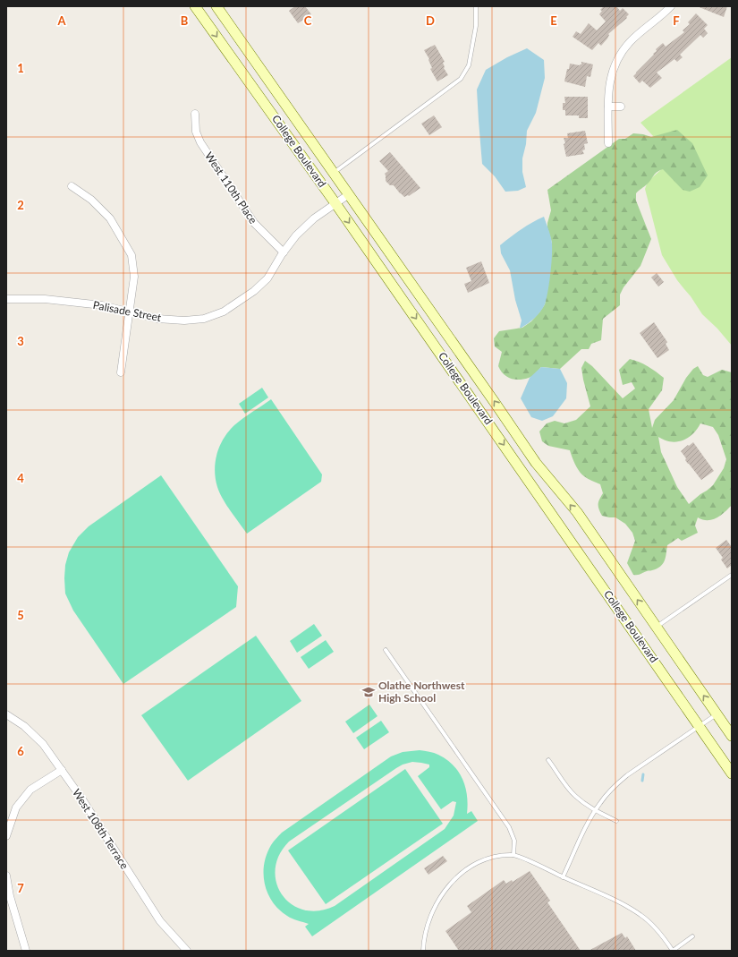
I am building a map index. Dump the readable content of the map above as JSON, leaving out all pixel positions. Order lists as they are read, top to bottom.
{
  "streets": {
    "main road": ["College Boulevard"],
    "street": ["West 110th Place", "Palisade Street", "West 108th Terrace"]
  },
  "crossings": [
    ["College Boulevard", "Palisade Street"],
    ["West 110th Place", "Palisade Street"]
  ],
  "places": {
    "school or university": ["Olathe Northwest High School"]
  },
  "grid": {
    "columns": [
      "A",
      "B",
      "C",
      "D",
      "E",
      "F"
    ],
    "rows": [
      "1",
      "2",
      "3",
      "4",
      "5",
      "6",
      "7"
    ]
  }
}
